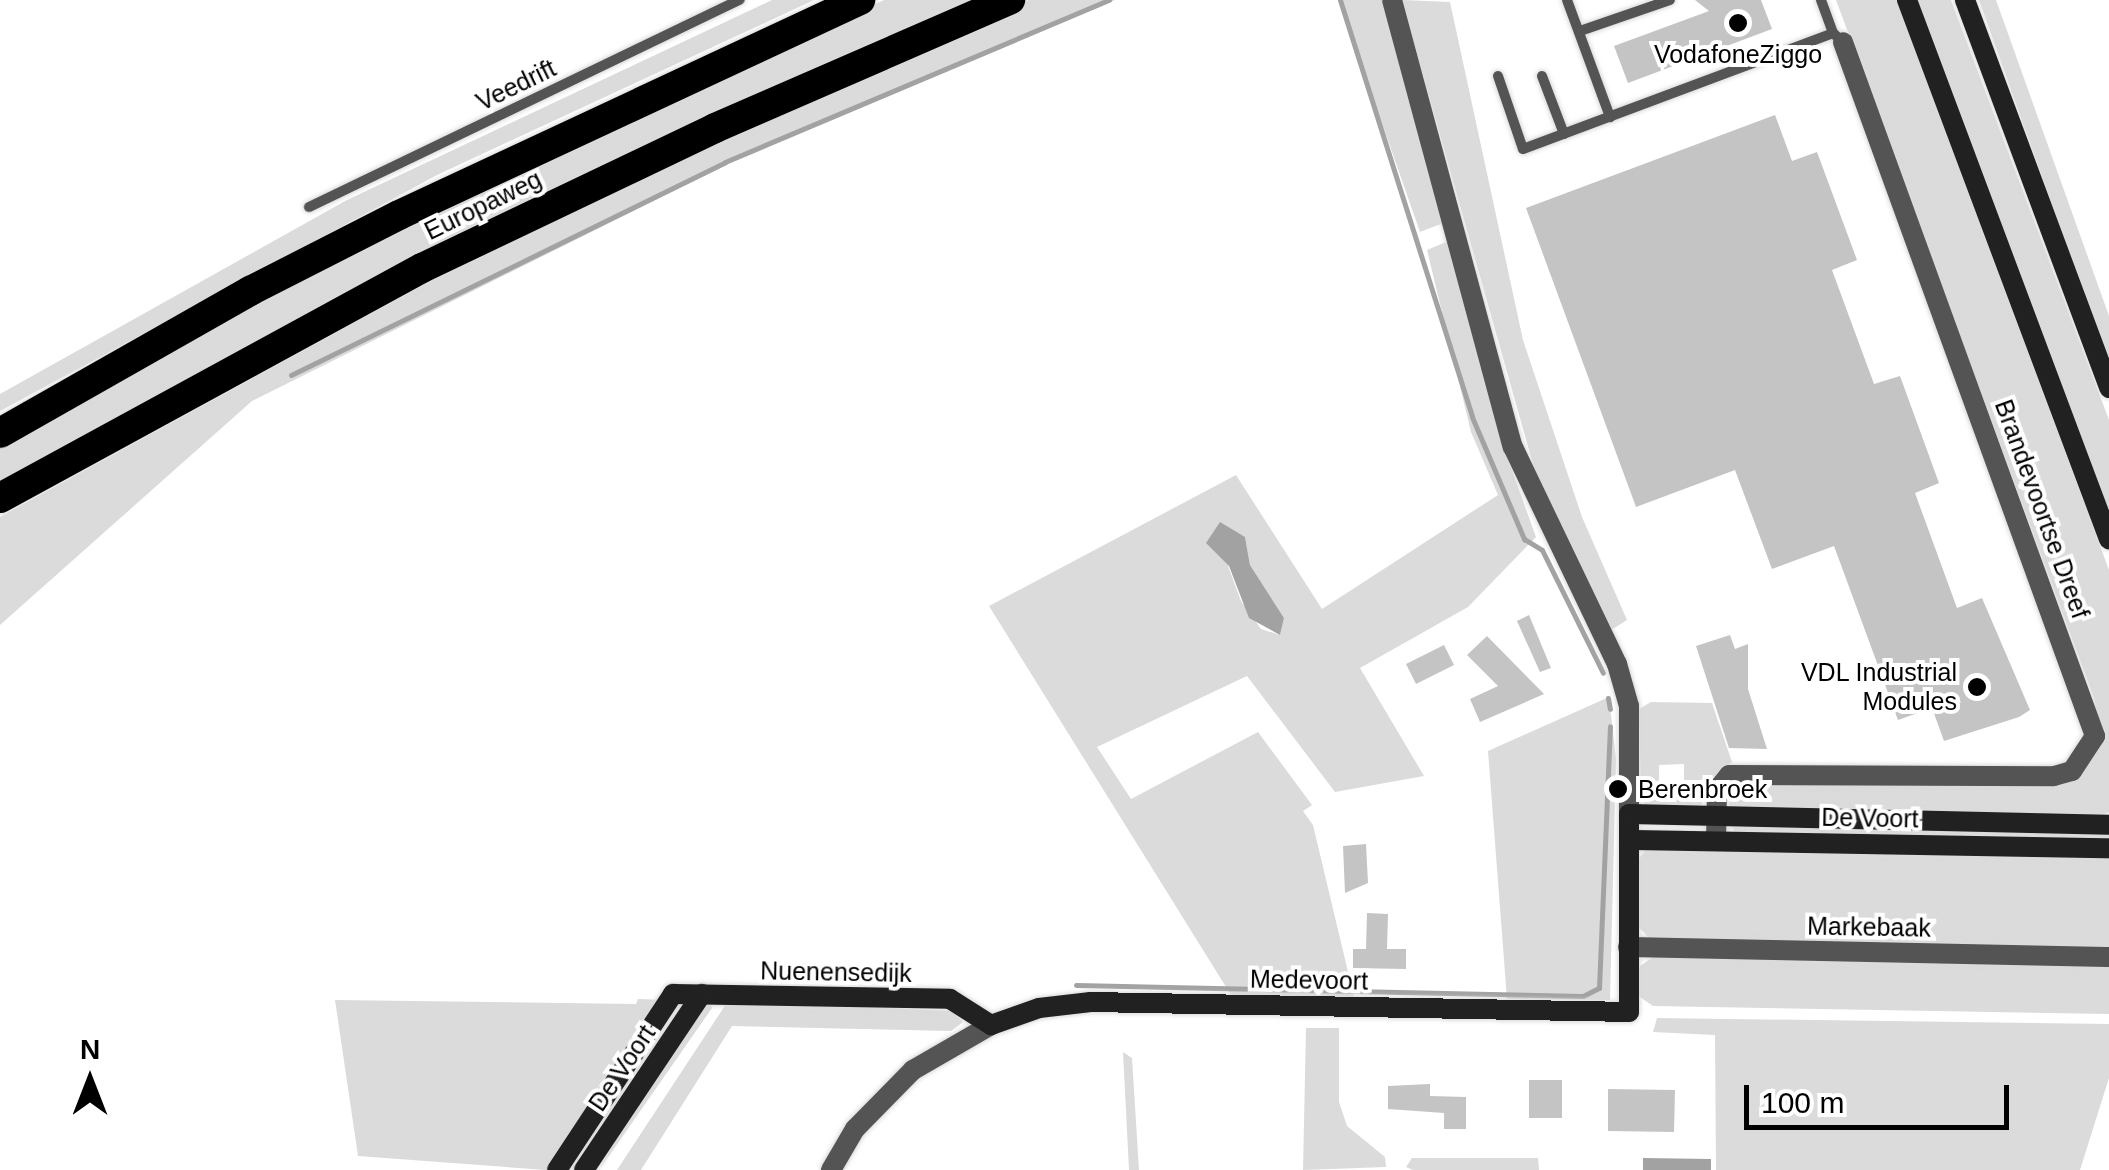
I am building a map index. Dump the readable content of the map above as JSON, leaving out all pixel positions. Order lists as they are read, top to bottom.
{
  "streets": {
    "highway": ["Europaweg"],
    "street": [
      "Brandevoortse Dreef",
      "De Voort",
      "Markebaak",
      "Nuenensedijk",
      "Medevoort"
    ],
    "lane": ["Veedrift"]
  },
  "crossings": [
    ["Brandevoortse Dreef", "De Voort"],
    ["De Voort", "Nuenensedijk"],
    ["Markebaak", "Medevoort"],
    ["Nuenensedijk", "Medevoort"]
  ],
  "places": ["VodafoneZiggo", "VDL Industrial Modules", "Berenbroek"],
  "scale_bar": "100 m",
  "north": "top"
}
